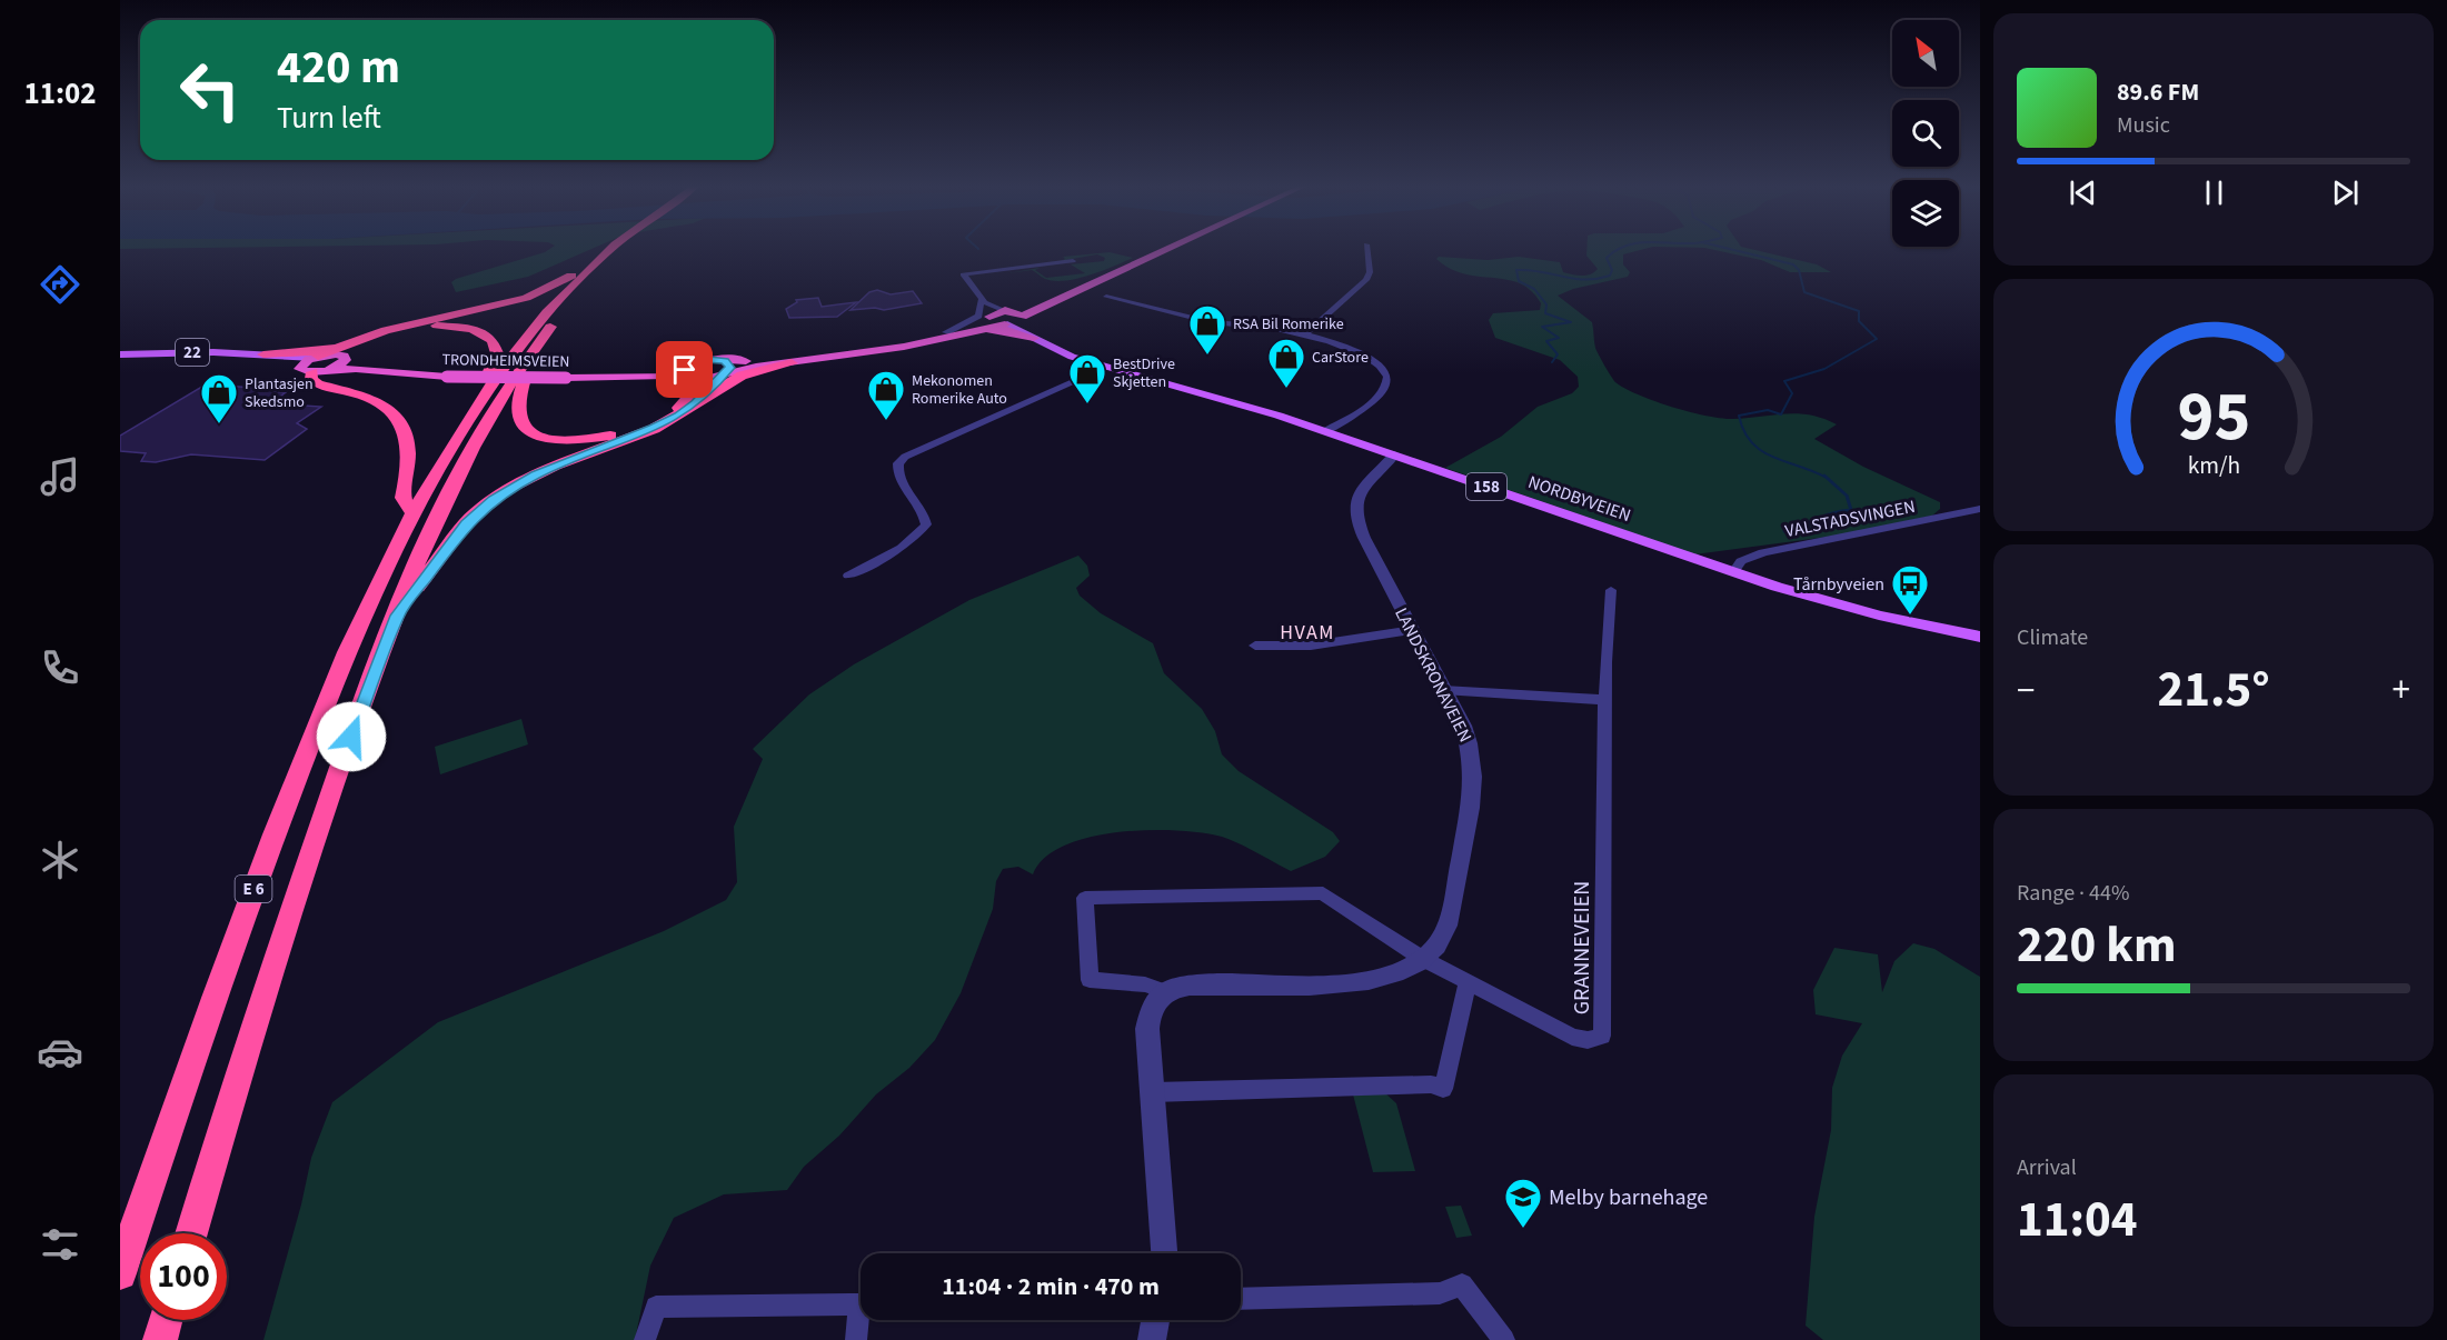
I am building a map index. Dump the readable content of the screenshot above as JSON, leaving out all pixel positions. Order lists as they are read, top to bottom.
{
  "streets": {
    "highway": ["22", "TRONDHEIMSVEIEN", "E 6"],
    "main road": ["158", "NORDBYVEIEN"],
    "street": ["VALSTADSVINGEN", "LANDSKRONAVEIEN", "GRANNEVEIEN"]
  },
  "crossings": [
    ["22", "TRONDHEIMSVEIEN"],
    ["22", "NORDBYVEIEN"],
    ["NORDBYVEIEN", "VALSTADSVINGEN"],
    ["NORDBYVEIEN", "LANDSKRONAVEIEN"],
    ["LANDSKRONAVEIEN", "GRANNEVEIEN"]
  ],
  "districts": ["HVAM"],
  "places": {
    "shop": [
      "RSA Bil Romerike",
      "CarStore",
      "BestDrive Skjetten",
      "Mekonomen Romerike Auto",
      "Plantasjen Skedsmo"
    ],
    "bus stop": ["Tårnbyveien"],
    "school or university": ["Melby barnehage"]
  },
  "north": "top left",
  "page": {
    "tabs": "11:02",
    "turn": ["420 m", "Turn left"],
    "song": ["89.6 FM", "Music"],
    "tile": [
      "Climate",
      ["Range · 44%", "220 km"],
      ["Arrival", "11:04"]
    ],
    "heat": ["−", "21.5°", "+"],
    "limit": "100",
    "trip": "11:04 · 2 min · 470 m",
    "gauge": ["95", "km/h"]
  }
}
